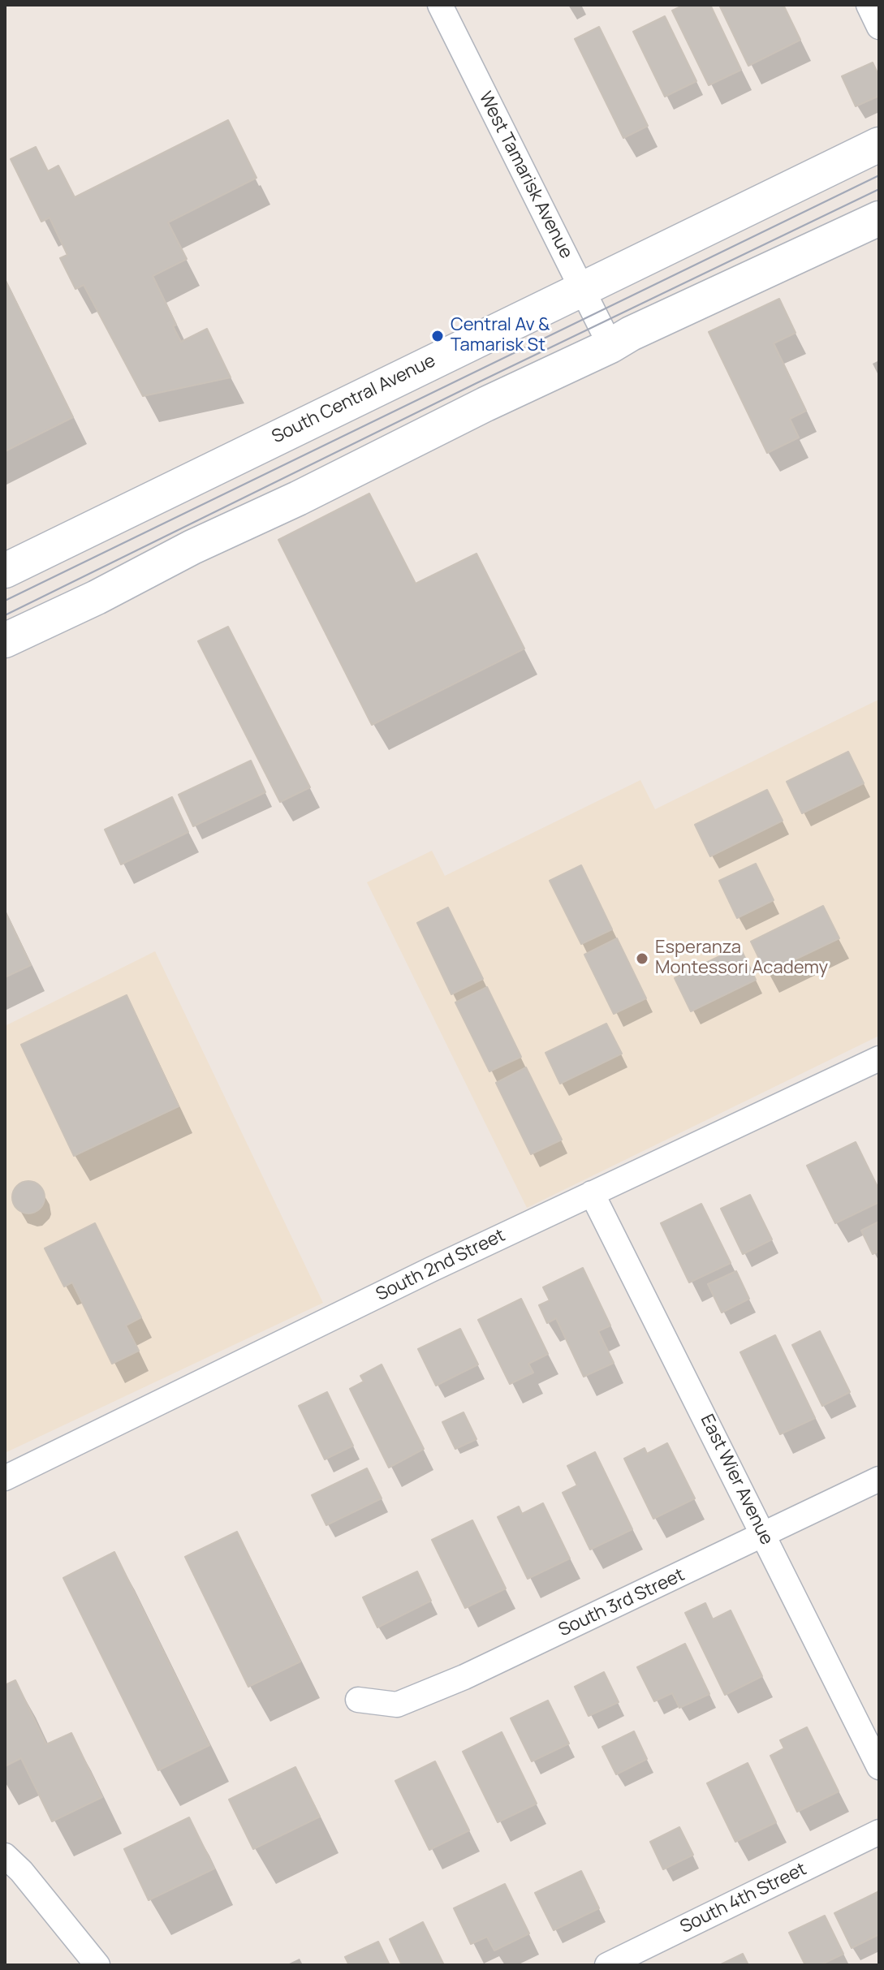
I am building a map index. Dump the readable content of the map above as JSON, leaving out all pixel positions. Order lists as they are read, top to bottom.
{
  "streets": {
    "main road": ["South Central Avenue"],
    "street": [
      "West Tamarisk Avenue",
      "South 2nd Street",
      "East Wier Avenue",
      "South 3rd Street",
      "South 4th Street"
    ]
  },
  "crossings": [
    ["West Tamarisk Avenue", "South Central Avenue"],
    ["South 2nd Street", "East Wier Avenue"],
    ["East Wier Avenue", "South 3rd Street"]
  ],
  "places": ["Central Av & Tamarisk St", "Esperanza Montessori Academy"]
}
